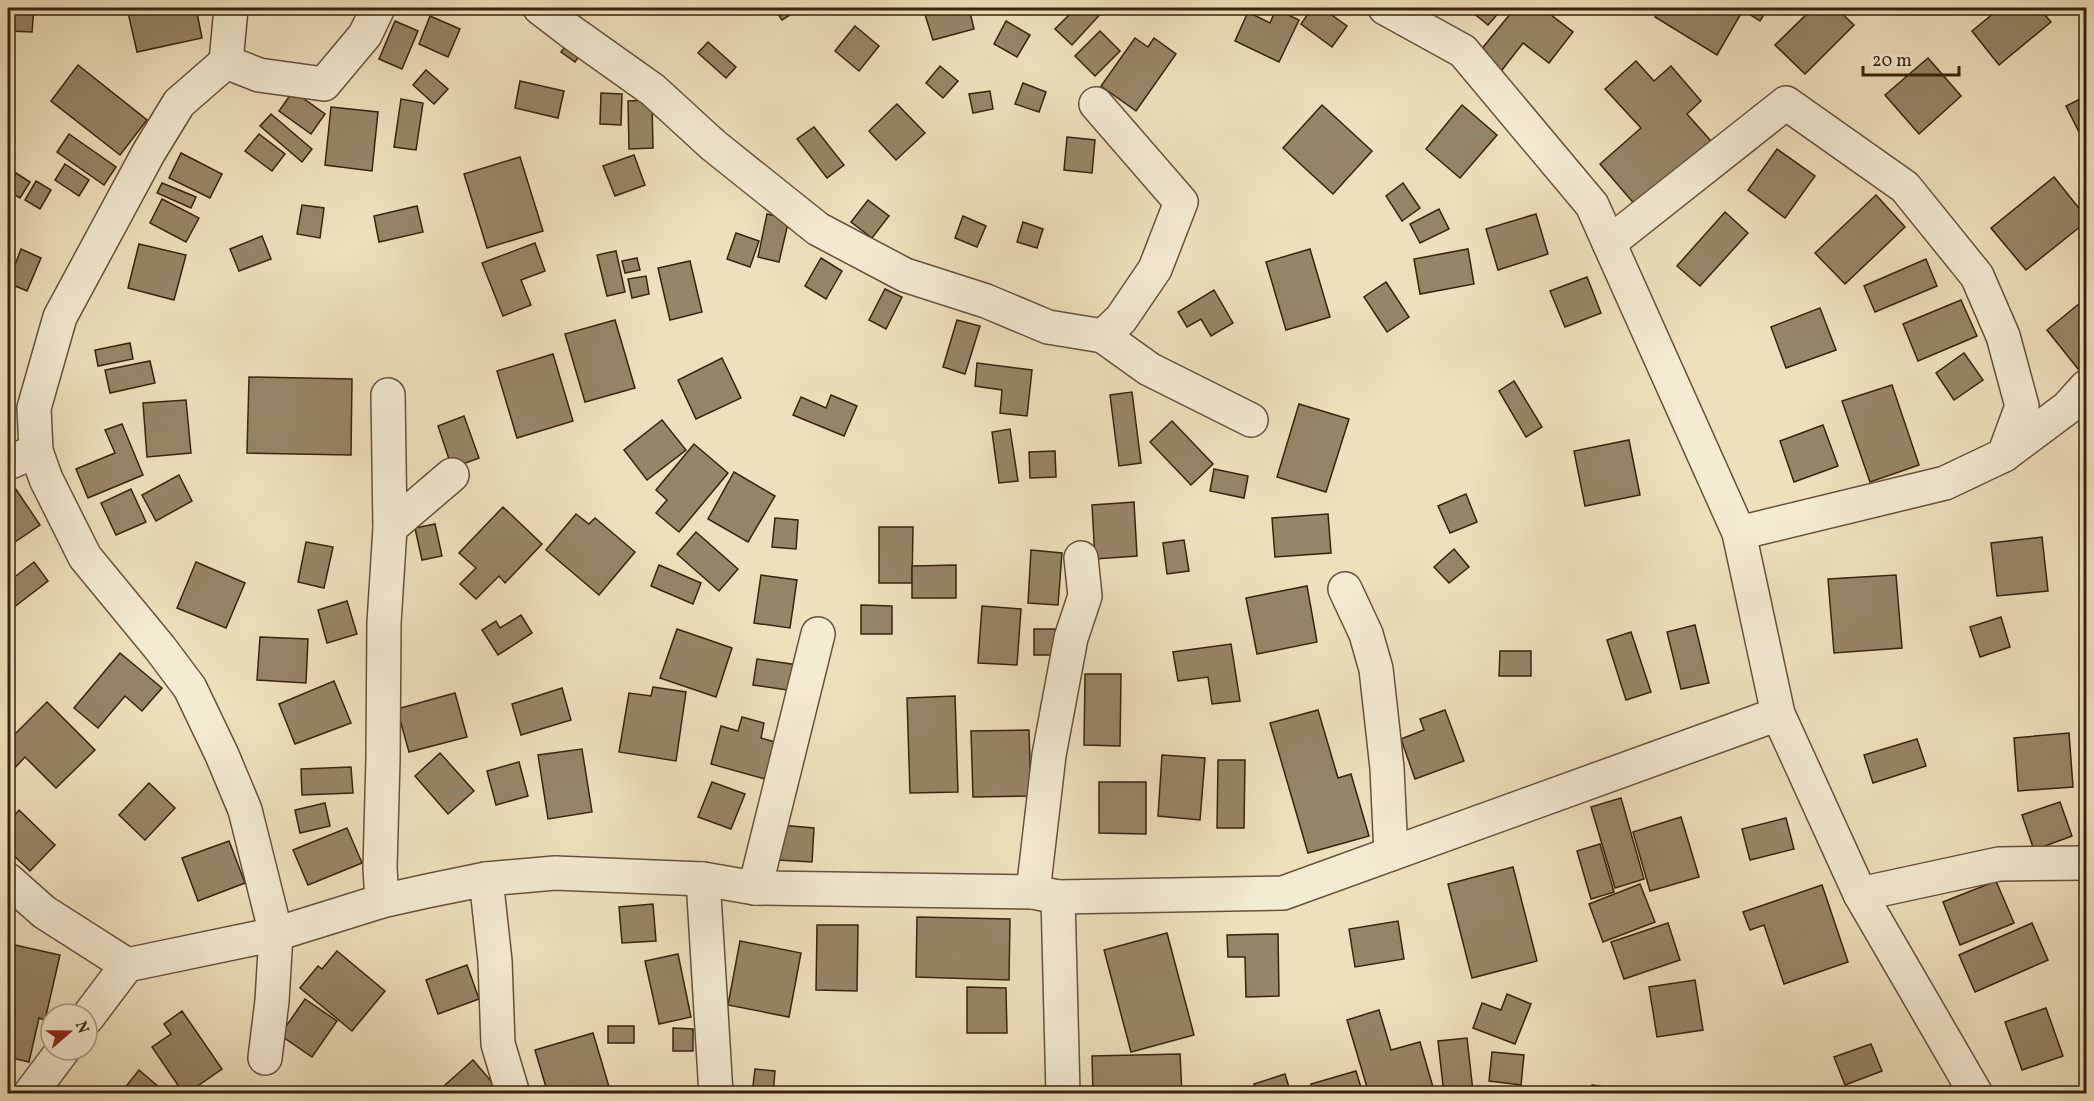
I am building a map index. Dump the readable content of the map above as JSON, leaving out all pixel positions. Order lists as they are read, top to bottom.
{
  "scale_bar": "20 m",
  "north": "right"
}
